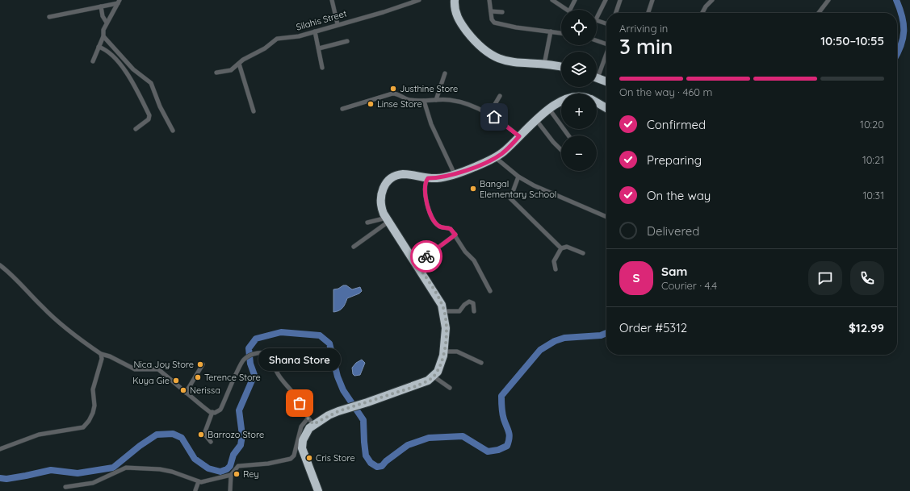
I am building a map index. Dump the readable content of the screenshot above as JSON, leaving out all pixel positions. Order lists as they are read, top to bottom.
{
  "streets": {
    "street": ["Silahis Street"]
  },
  "places": [
    "Justhine Store",
    "Linse Store",
    "Bangal Elementary School",
    "Nica Joy Store",
    "Terence Store",
    "Kuya Gie",
    "Nerissa",
    "Shana Store",
    "Barrozo Store",
    "Cris Store",
    "Rey"
  ],
  "page": {
    "map_buttons": ["+", "−"],
    "heading": ["3 min", "Arriving in", "10:50–10:55"],
    "panel": [
      "Sam",
      "Courier · 4.4",
      "Order #5312",
      "$12.99"
    ],
    "bar": "On the way · 460 m",
    "list": [
      ["Confirmed", "10:20"],
      ["Preparing", "10:21"],
      ["On the way", "10:31"],
      "Delivered"
    ],
    "round": "S",
    "bubble": "Shana Store"
  }
}
